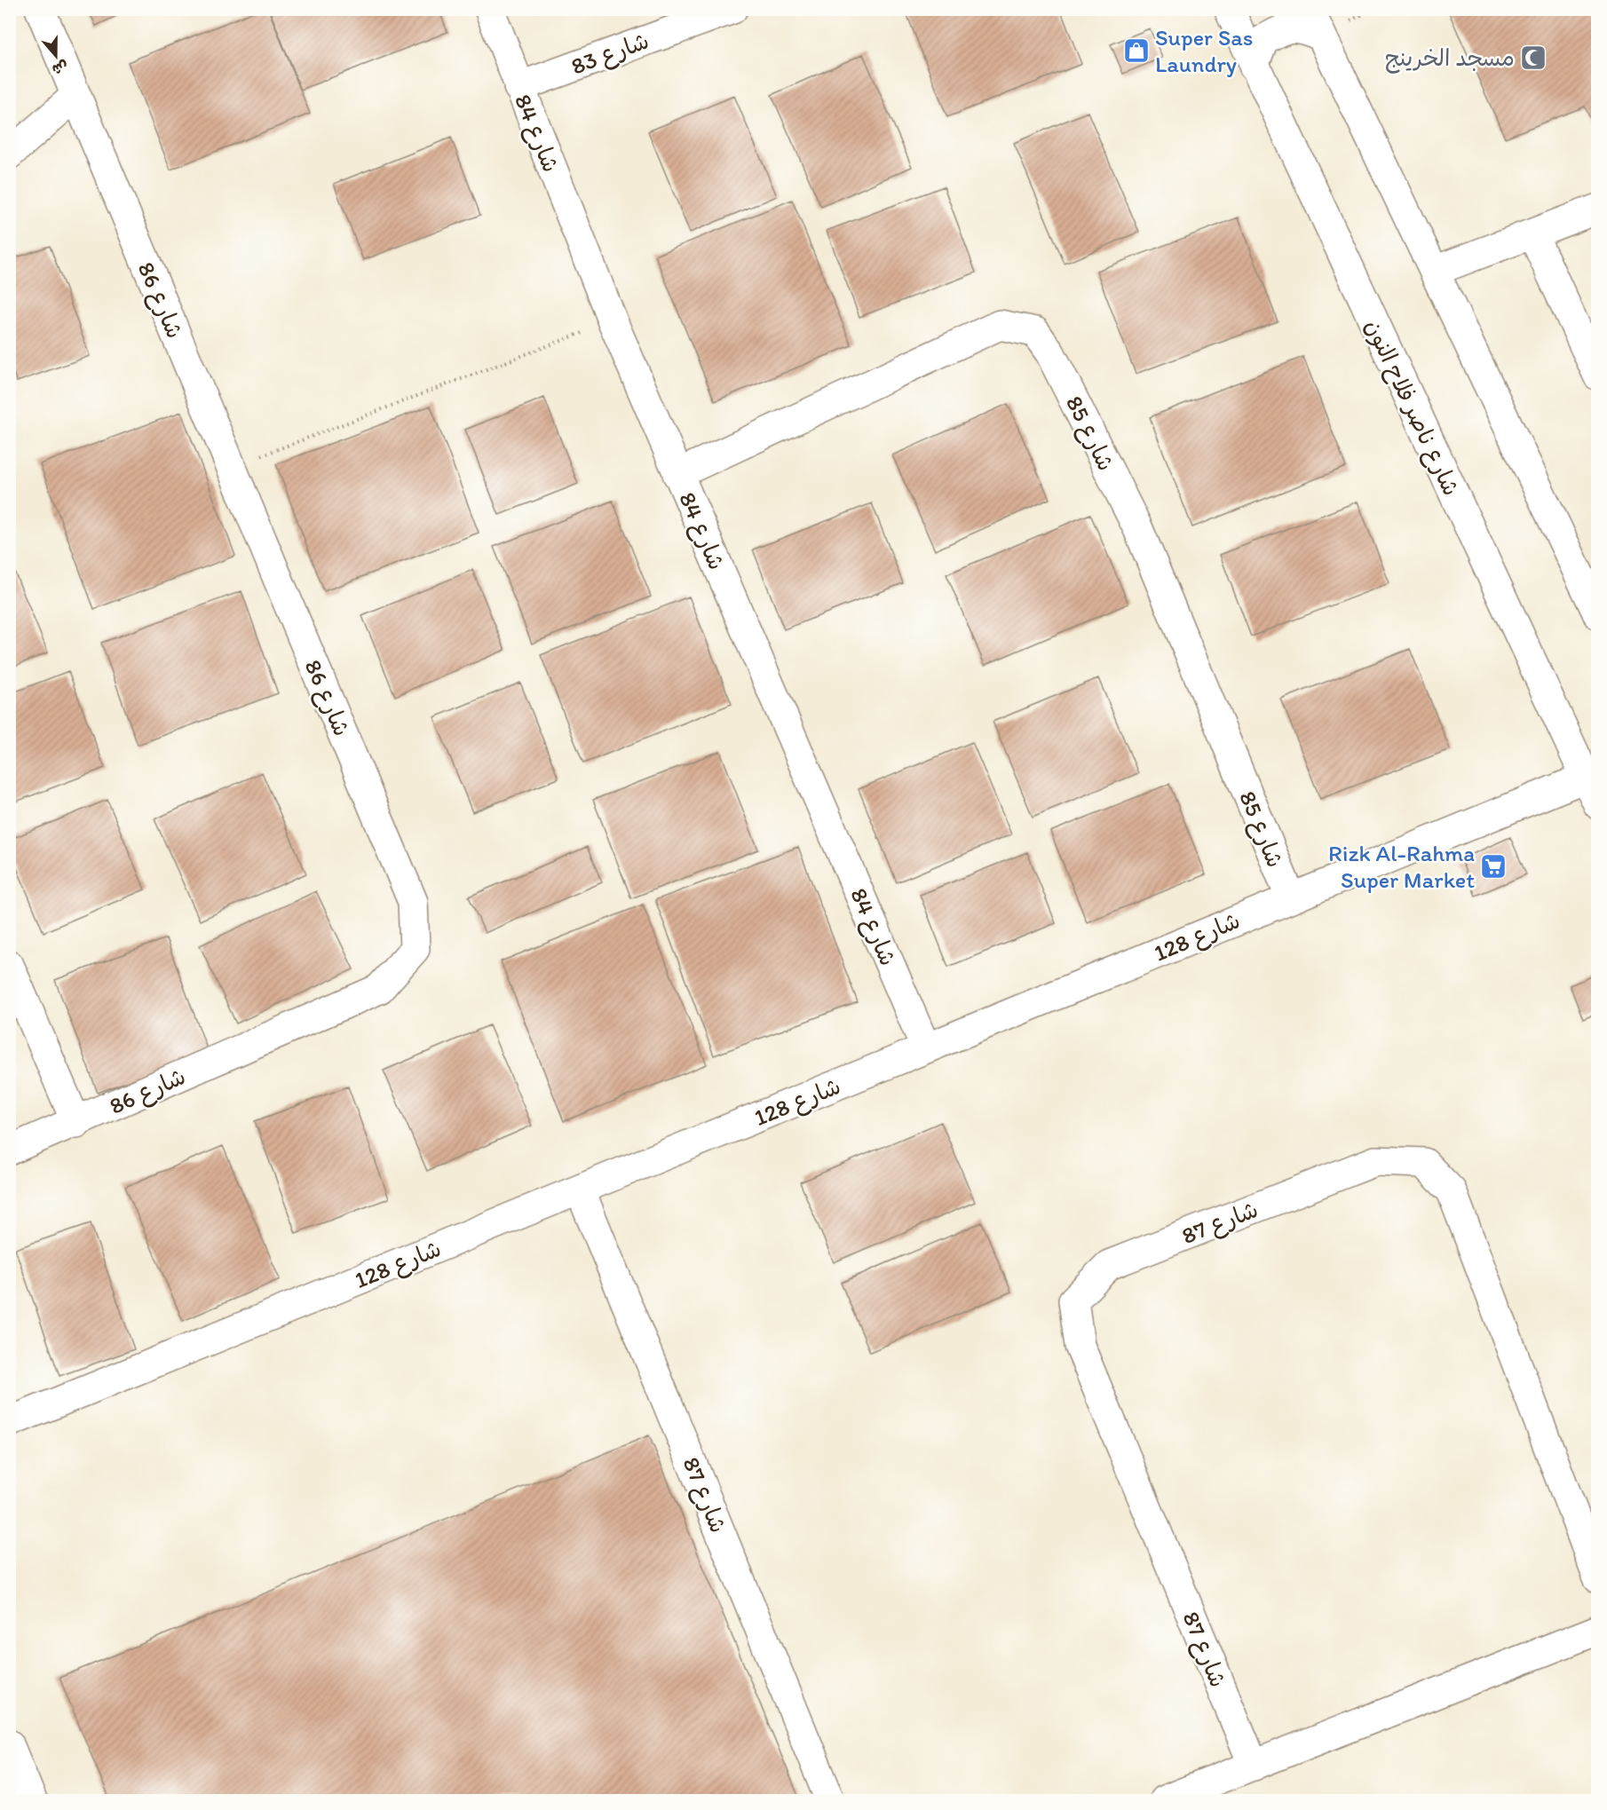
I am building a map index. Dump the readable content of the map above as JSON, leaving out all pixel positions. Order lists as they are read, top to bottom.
{
  "streets": {
    "street": [
      "شارع 83",
      "شارع 84",
      "شارع 86",
      "شارع ناصر فلاح النون",
      "شارع 85",
      "شارع 128",
      "شارع 87"
    ]
  },
  "crossings": [
    ["شارع 83", "شارع 84"],
    ["شارع 84", "شارع 85"],
    ["شارع 84", "شارع 128"],
    ["شارع ناصر فلاح النون", "شارع 128"],
    ["شارع 85", "شارع 128"],
    ["شارع 128", "شارع 87"]
  ],
  "places": {
    "shop": ["Super Sas Laundry"],
    "mosque": ["مسجد الخرينج"],
    "supermarket": ["Rizk Al-Rahma Super Market"]
  },
  "north": "bottom"
}
